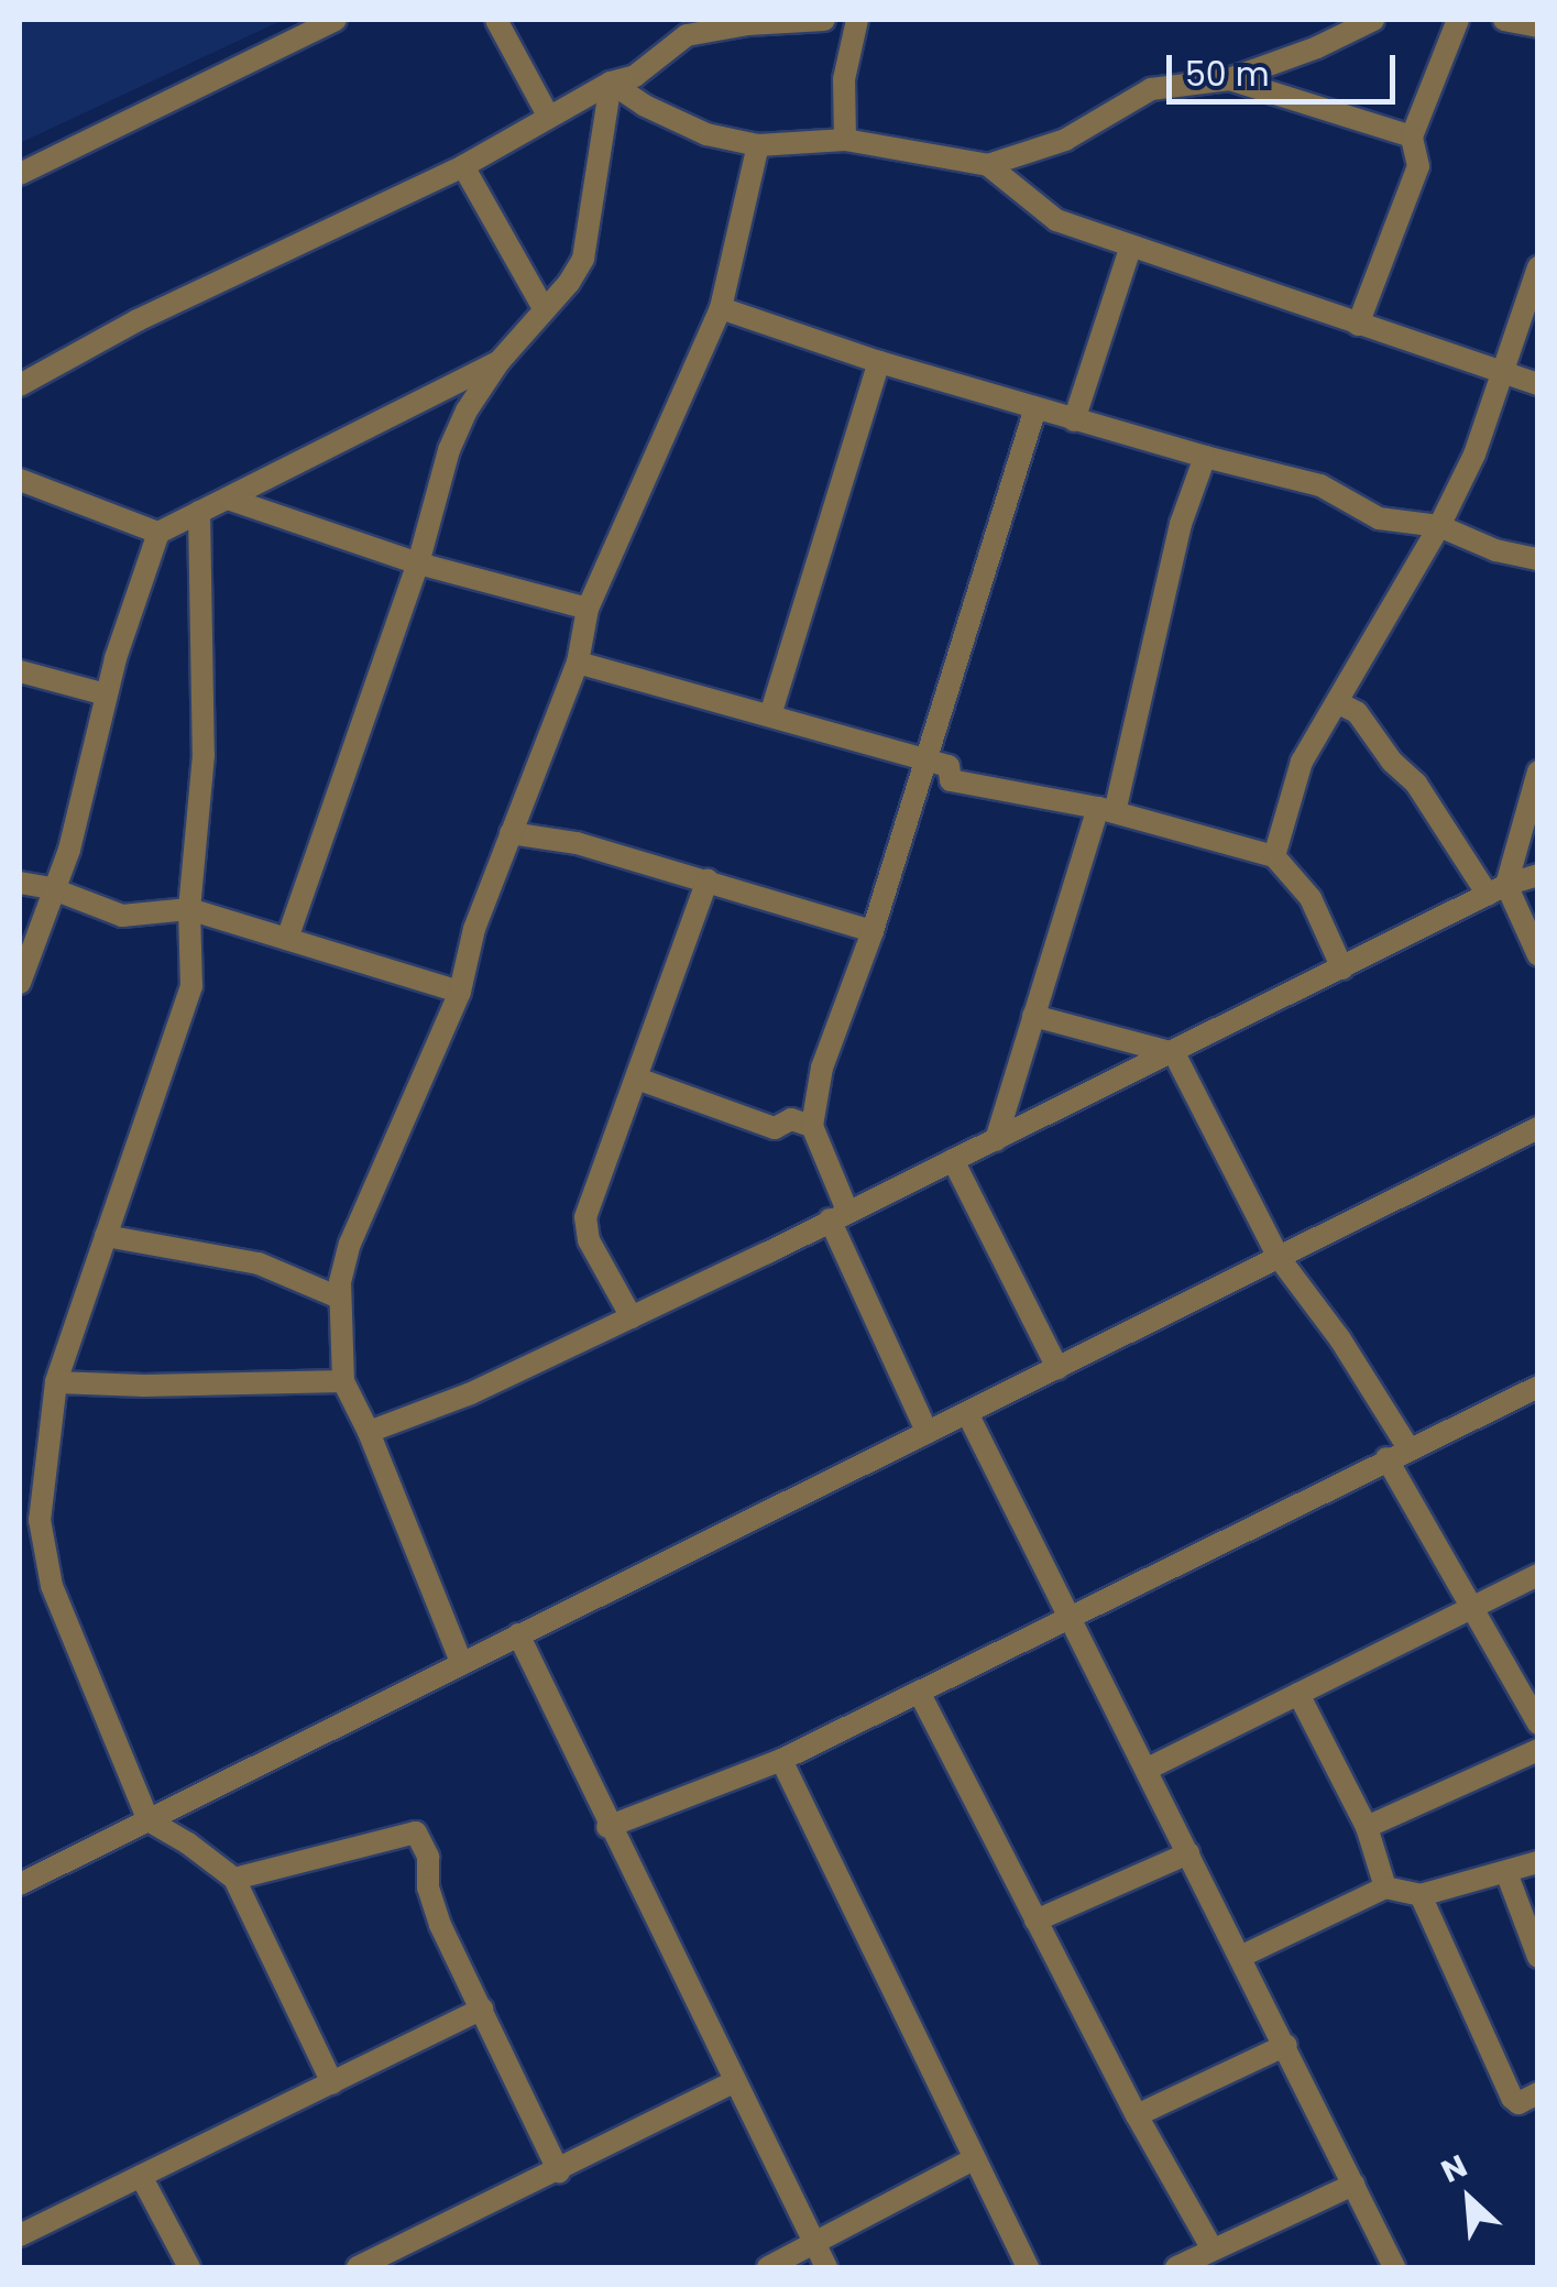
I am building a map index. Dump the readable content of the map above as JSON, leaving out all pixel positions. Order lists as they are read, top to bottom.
{
  "scale_bar": "50 m",
  "north": "top left"
}
